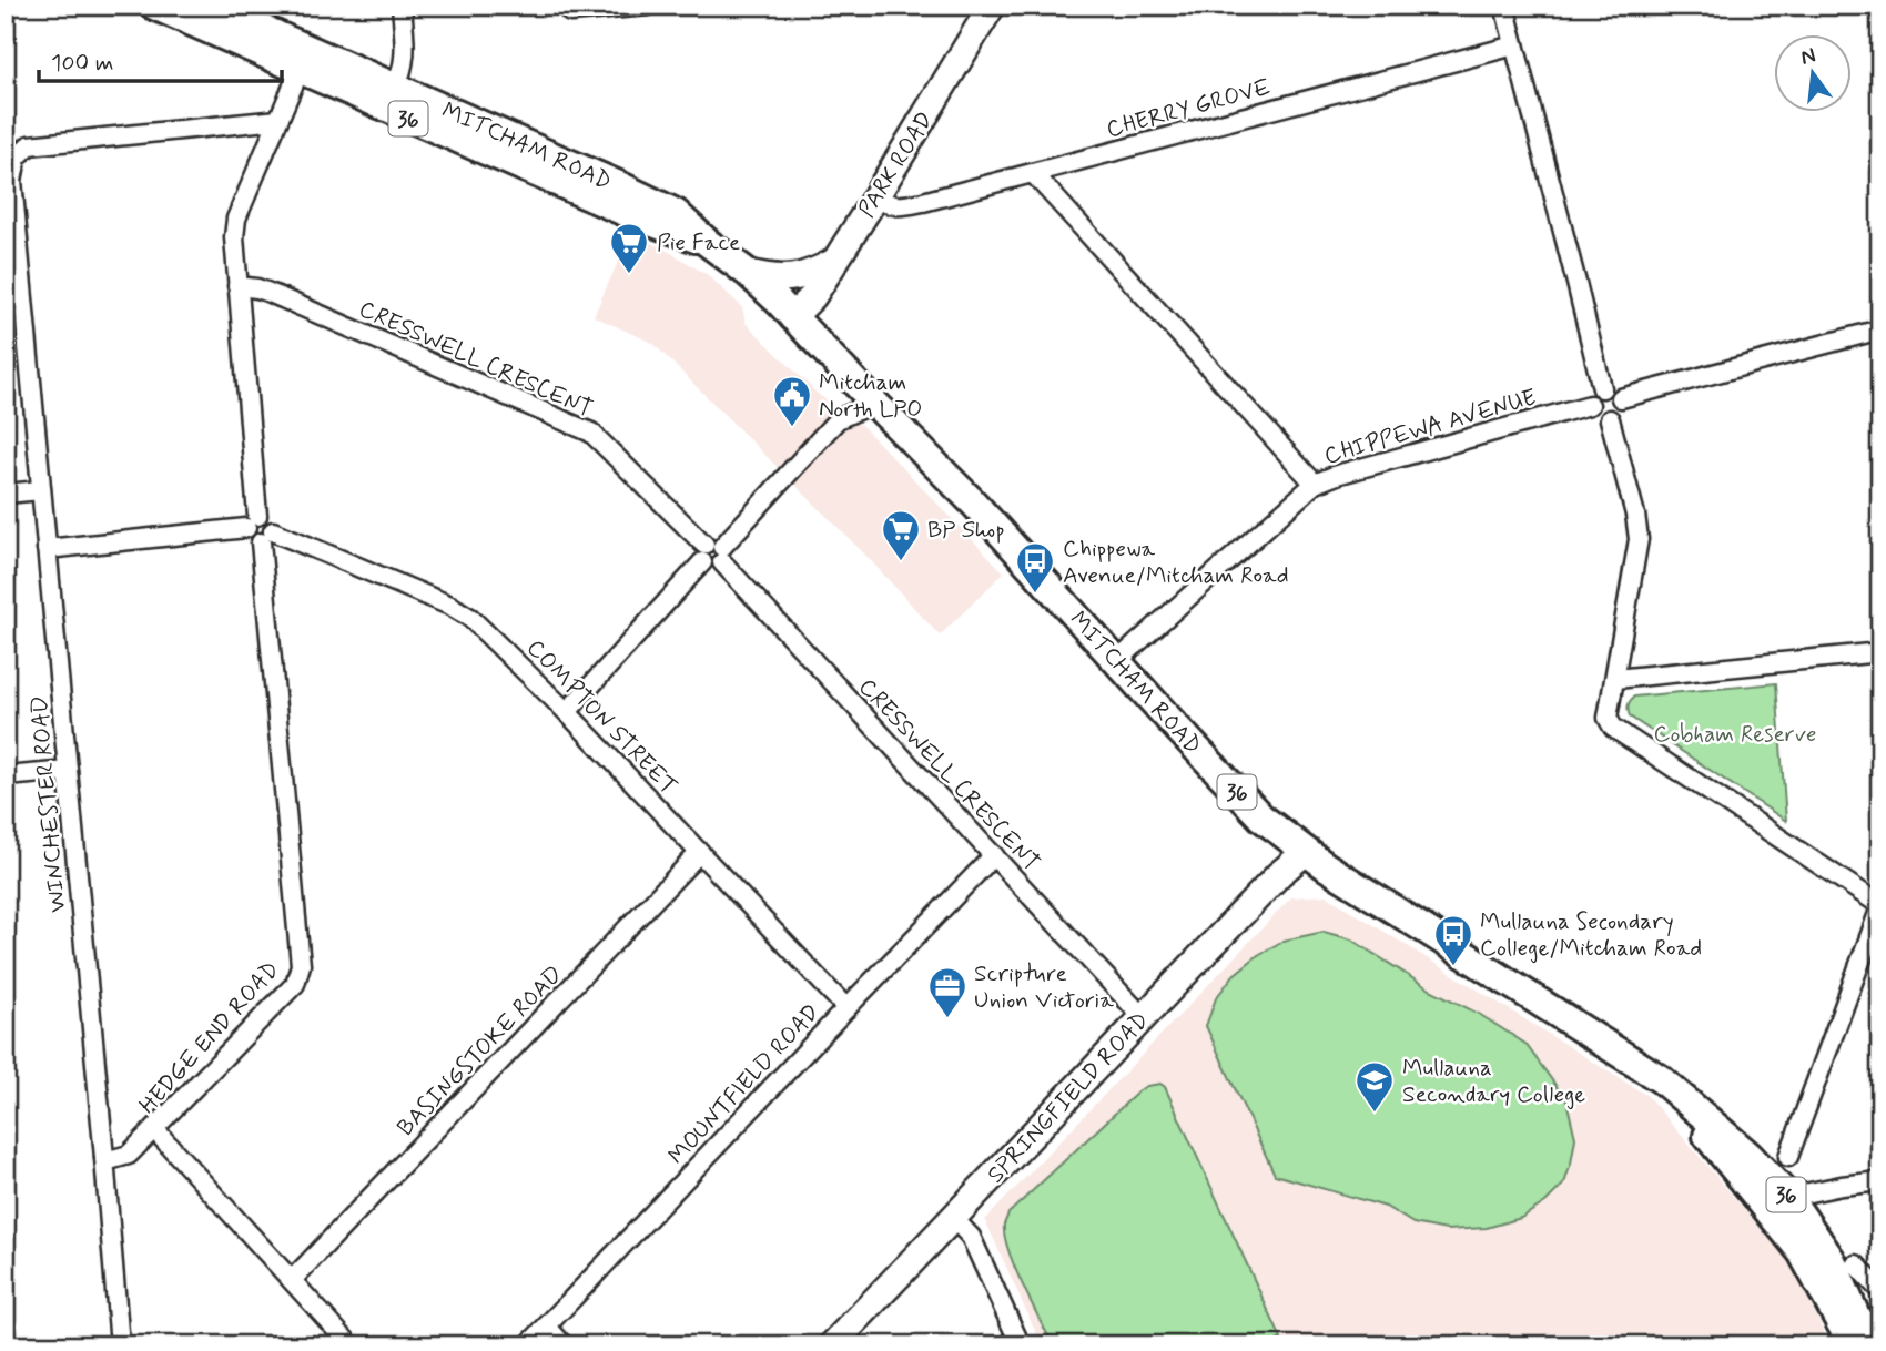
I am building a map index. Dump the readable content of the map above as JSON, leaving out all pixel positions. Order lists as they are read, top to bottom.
{
  "streets": {
    "main road": [
      "36",
      "MITCHAM ROAD",
      "PARK ROAD",
      "SPRINGFIELD ROAD"
    ],
    "street": [
      "CHERRY GROVE",
      "CRESSWELL CRESCENT",
      "CHIPPEWA AVENUE",
      "COMPTON STREET",
      "WINCHESTER ROAD",
      "HEDGE END ROAD",
      "BASINGSTOKE ROAD",
      "MOUNTFIELD ROAD"
    ]
  },
  "crossings": [
    ["CHERRY GROVE", "PARK ROAD"],
    ["MITCHAM ROAD", "PARK ROAD"],
    ["MITCHAM ROAD", "CHIPPEWA AVENUE"],
    ["MITCHAM ROAD", "SPRINGFIELD ROAD"],
    ["CRESSWELL CRESCENT", "MOUNTFIELD ROAD"],
    ["CRESSWELL CRESCENT", "SPRINGFIELD ROAD"],
    ["COMPTON STREET", "HEDGE END ROAD"],
    ["COMPTON STREET", "BASINGSTOKE ROAD"],
    ["COMPTON STREET", "MOUNTFIELD ROAD"],
    ["WINCHESTER ROAD", "HEDGE END ROAD"]
  ],
  "parks": ["Cobham Reserve"],
  "places": {
    "supermarket": ["Pie Face", "BP Shop"],
    "public building": ["Mitcham North LPO"],
    "bus stop": ["Chippewa Avenue/Mitcham Road", "Mullauna Secondary College/Mitcham Road"],
    "office": ["Scripture Union Victoria"],
    "school or university": ["Mullauna Secondary College"]
  },
  "scale_bar": "100 m",
  "north": "top"
}
